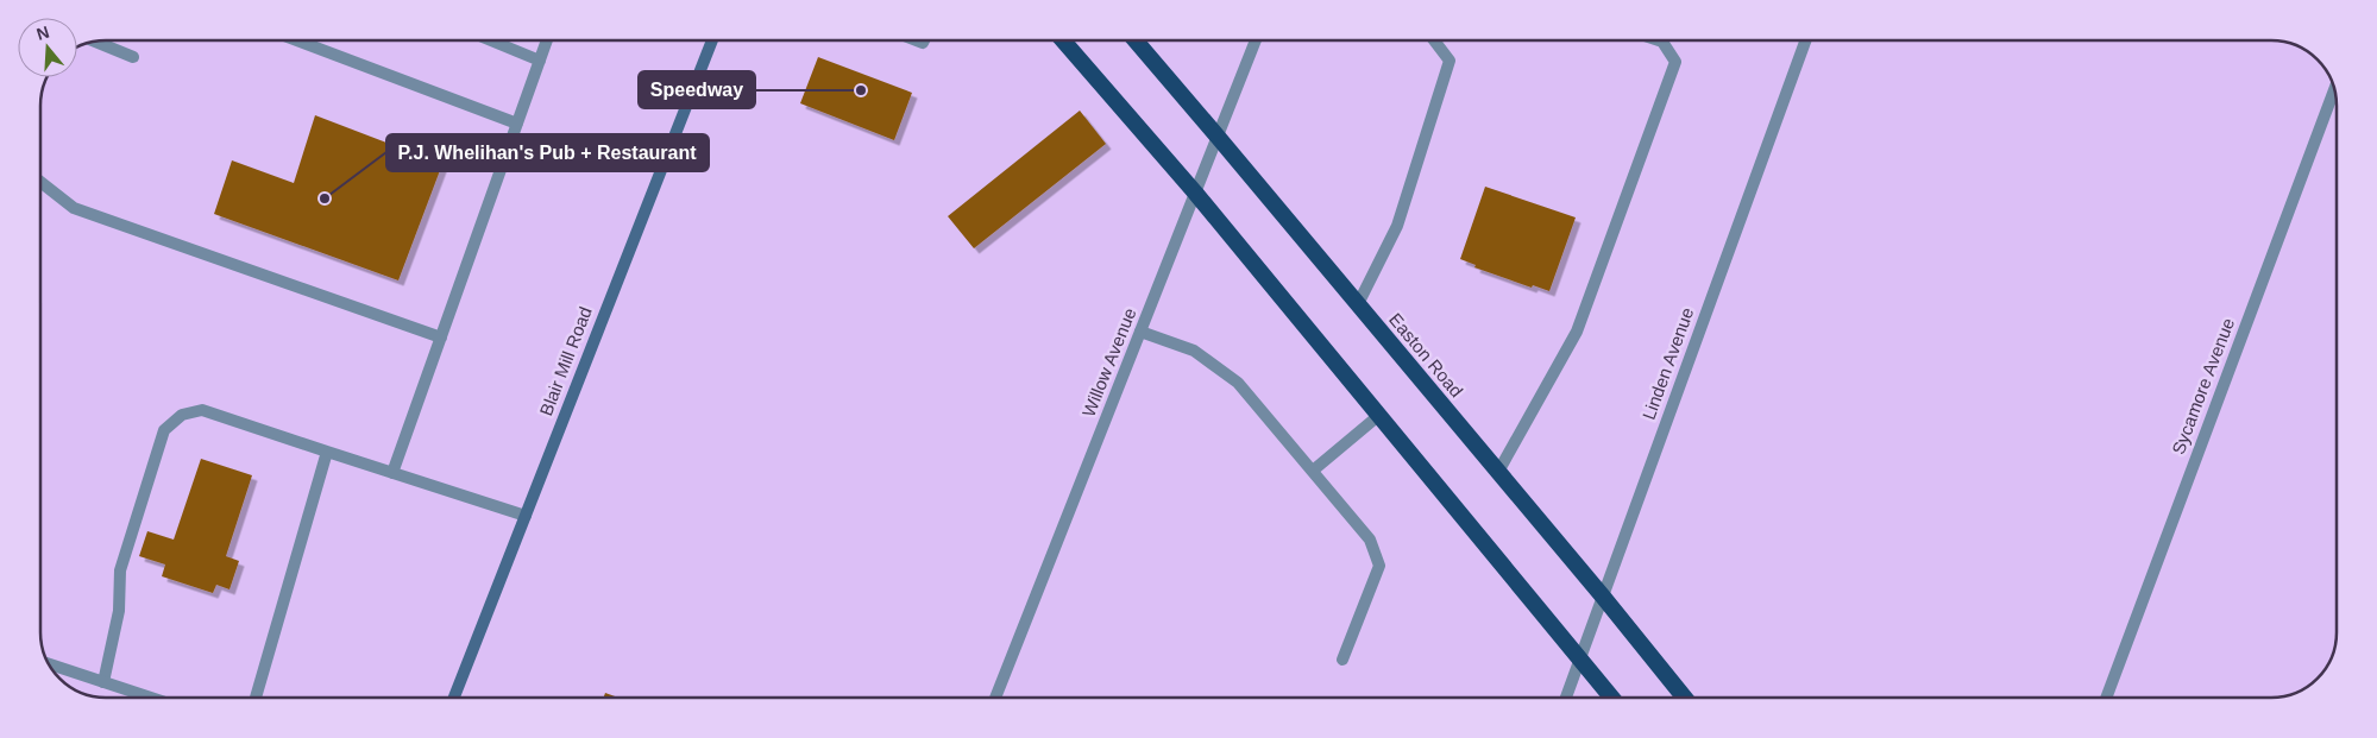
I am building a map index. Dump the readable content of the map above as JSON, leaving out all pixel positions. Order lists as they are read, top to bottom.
{
  "streets": {
    "highway": ["Easton Road"],
    "main road": ["Blair Mill Road"],
    "street": ["Willow Avenue", "Linden Avenue", "Sycamore Avenue"]
  },
  "crossings": [
    ["Easton Road", "Willow Avenue"],
    ["Easton Road", "Linden Avenue"]
  ],
  "places": ["Speedway", "P.J. Whelihan's Pub + Restaurant"],
  "north": "top"
}
